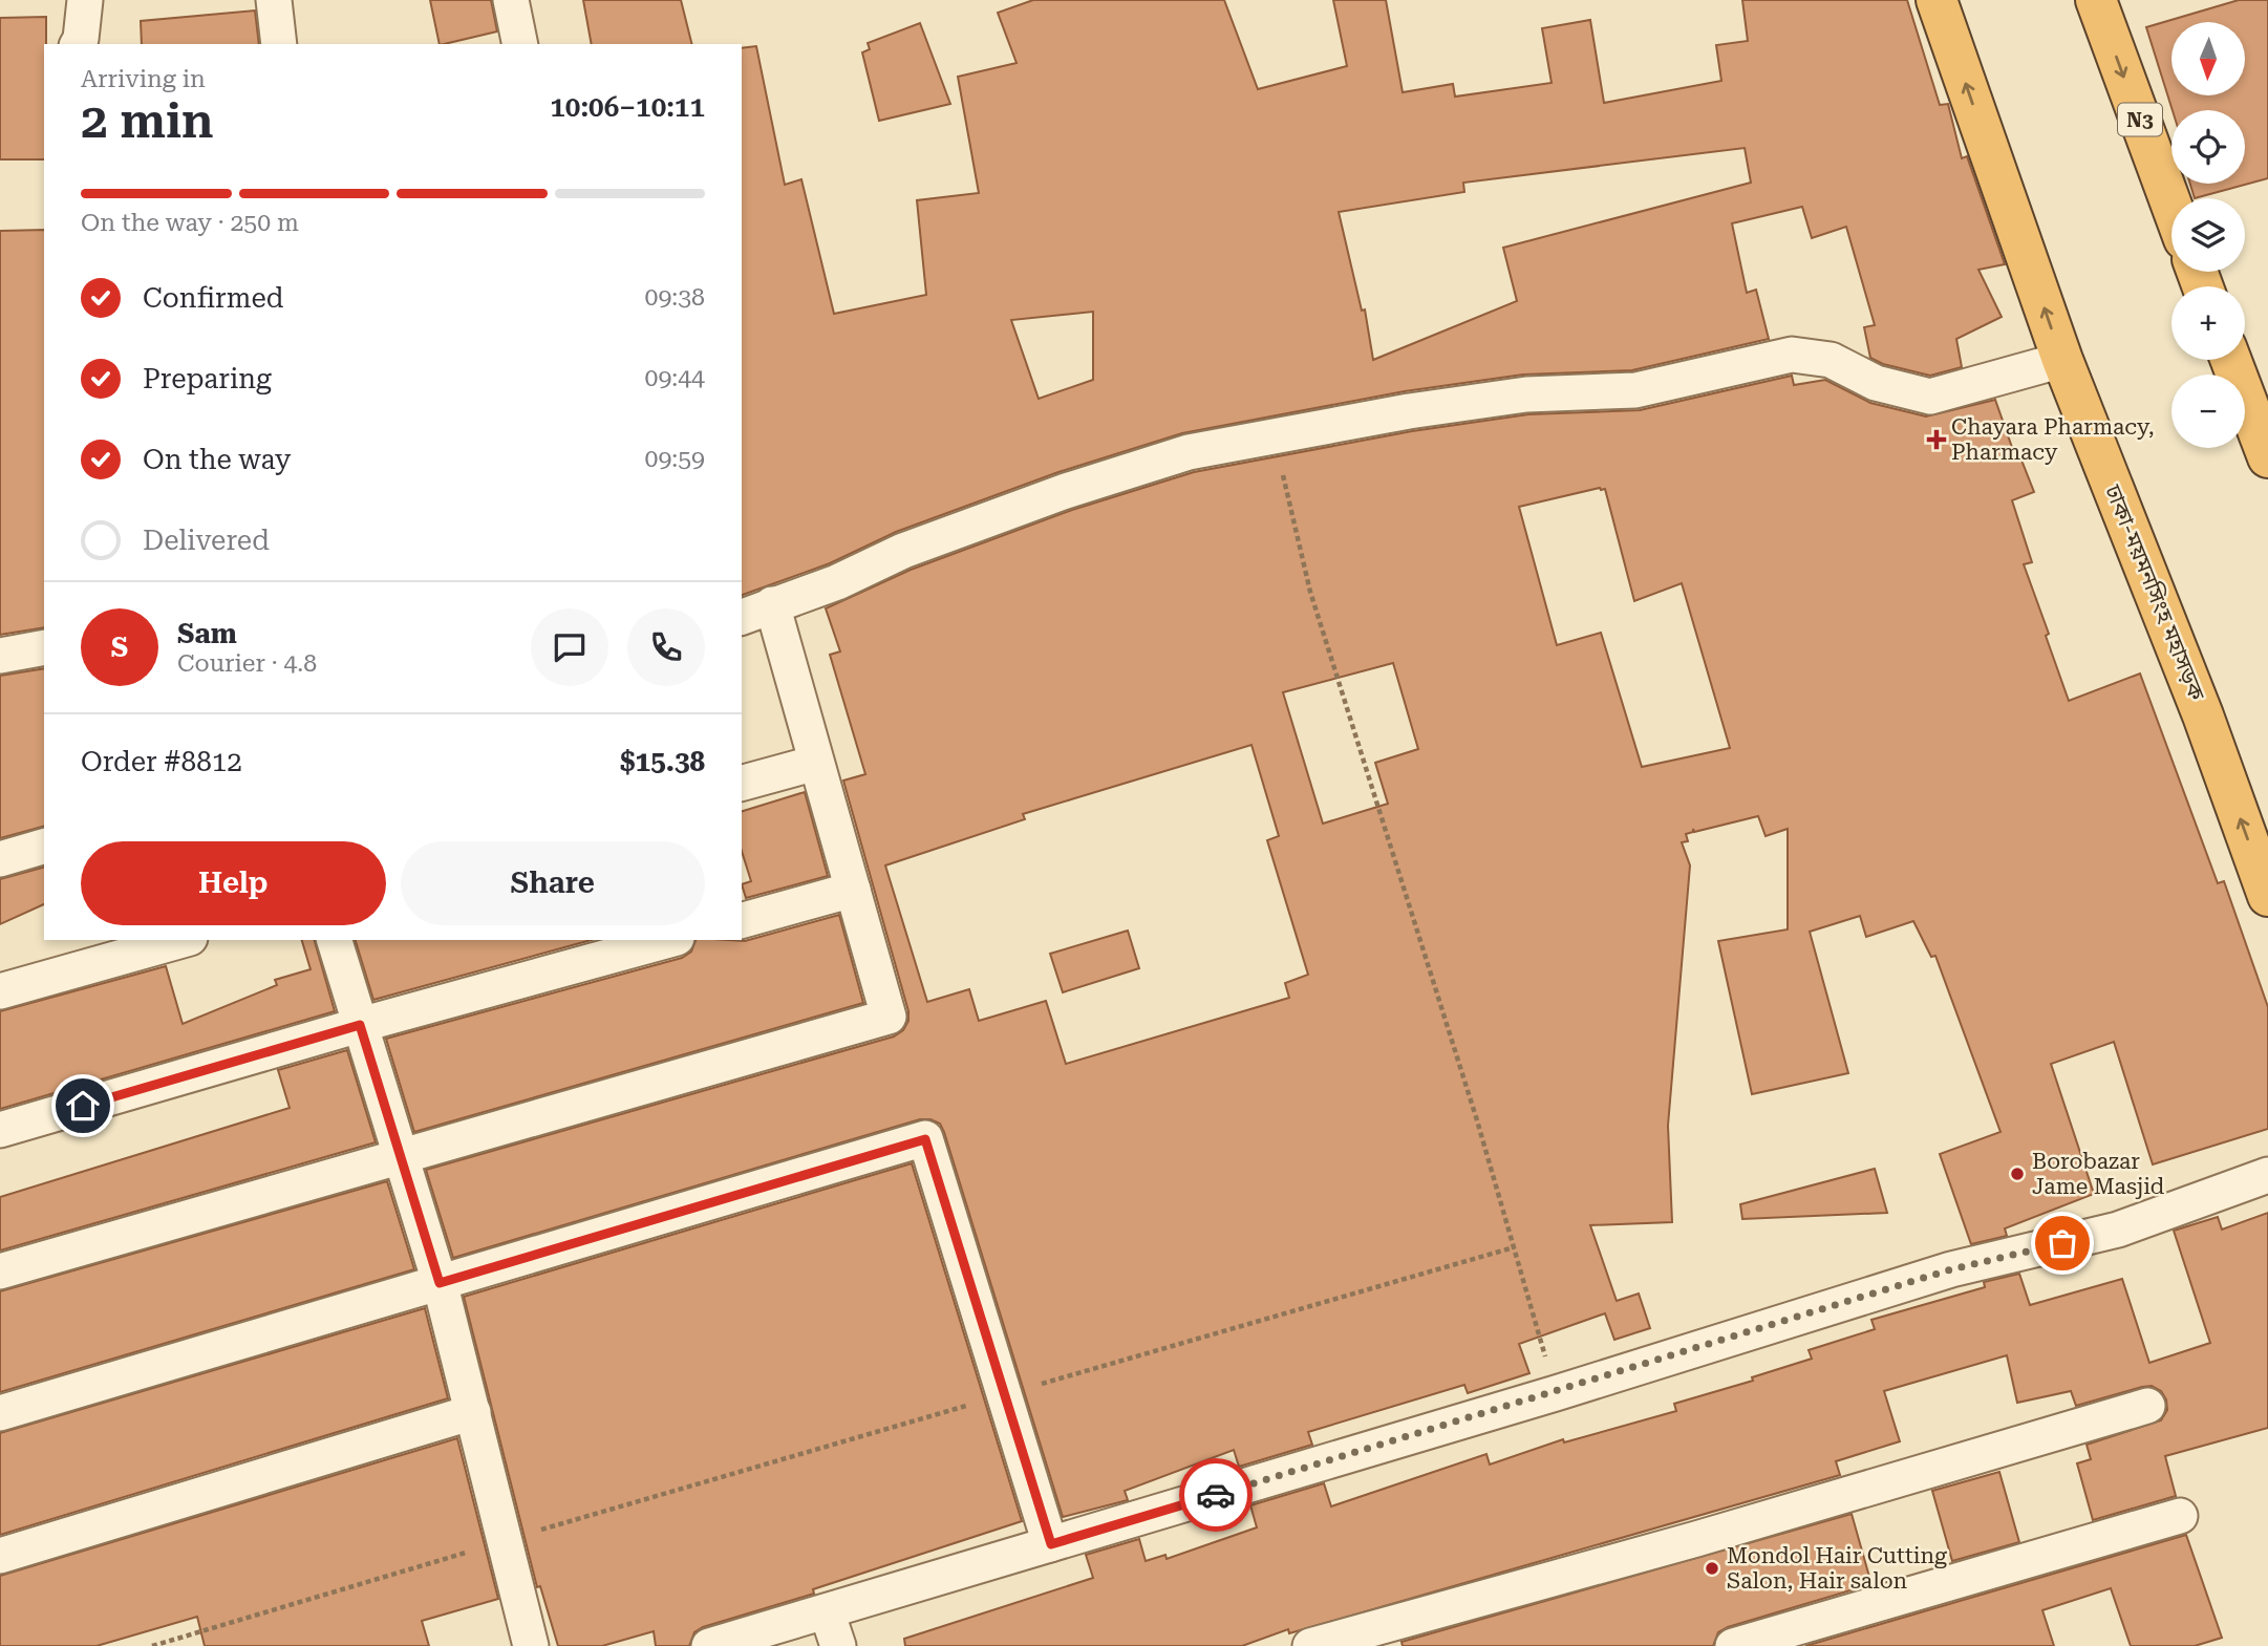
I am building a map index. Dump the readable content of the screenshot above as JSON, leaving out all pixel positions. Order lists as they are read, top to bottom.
{
  "streets": {
    "highway": ["N3", "ঢাকা-ময়মনসিংহ মহাসড়ক"]
  },
  "places": {
    "health": ["Chayara Pharmacy, Pharmacy"],
    "other": ["Borobazar Jame Masjid", "Mondol Hair Cutting Salon, Hair salon"]
  },
  "north": "bottom",
  "page": {
    "map_buttons": ["+", "−"],
    "heading": ["2 min", "Arriving in", "10:06–10:11"],
    "panel": [
      "Sam",
      "Courier · 4.8",
      "Order #8812",
      "$15.38"
    ],
    "bar": "On the way · 250 m",
    "list": [
      ["Confirmed", "09:38"],
      ["Preparing", "09:44"],
      ["On the way", "09:59"],
      "Delivered"
    ],
    "round": "S",
    "buttons": ["Help", "Share"]
  }
}
